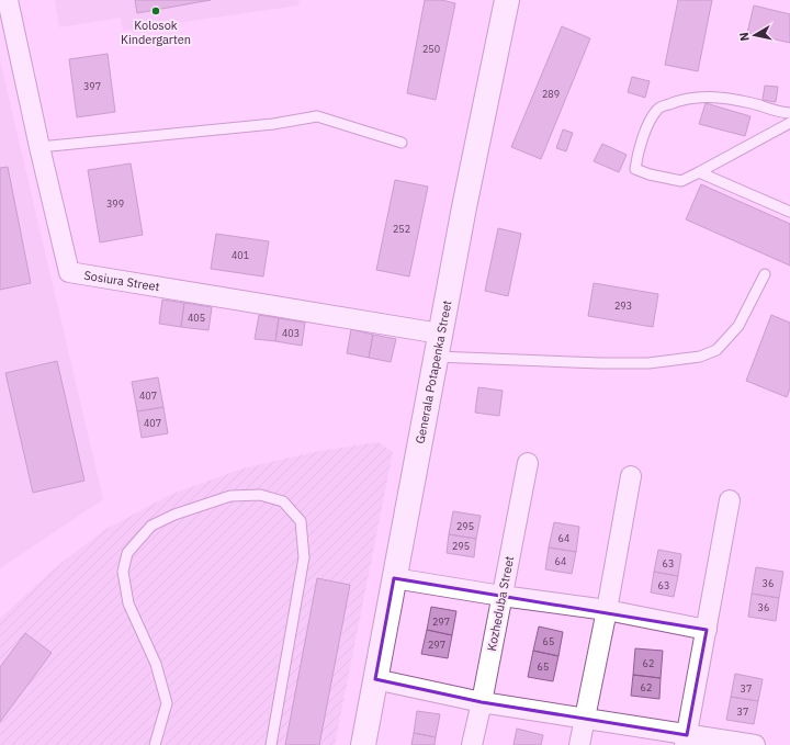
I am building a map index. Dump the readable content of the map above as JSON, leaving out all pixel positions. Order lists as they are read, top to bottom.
{
  "streets": {
    "main road": ["Generala Potapenka Street"],
    "street": ["Sosiura Street", "Kozheduba Street"]
  },
  "crossings": [
    ["Sosiura Street", "Generala Potapenka Street"]
  ],
  "places": ["Kolosok Kindergarten"],
  "house_numbers": [
    "250",
    "397",
    "289",
    "399",
    "252",
    "401",
    "293",
    "405",
    "403",
    "407",
    "407",
    "295",
    "64",
    "295",
    "64",
    "63",
    "36",
    "63",
    "36",
    "297",
    "65",
    "297",
    "62",
    "65",
    "62",
    "37",
    "37"
  ],
  "north": "left"
}
